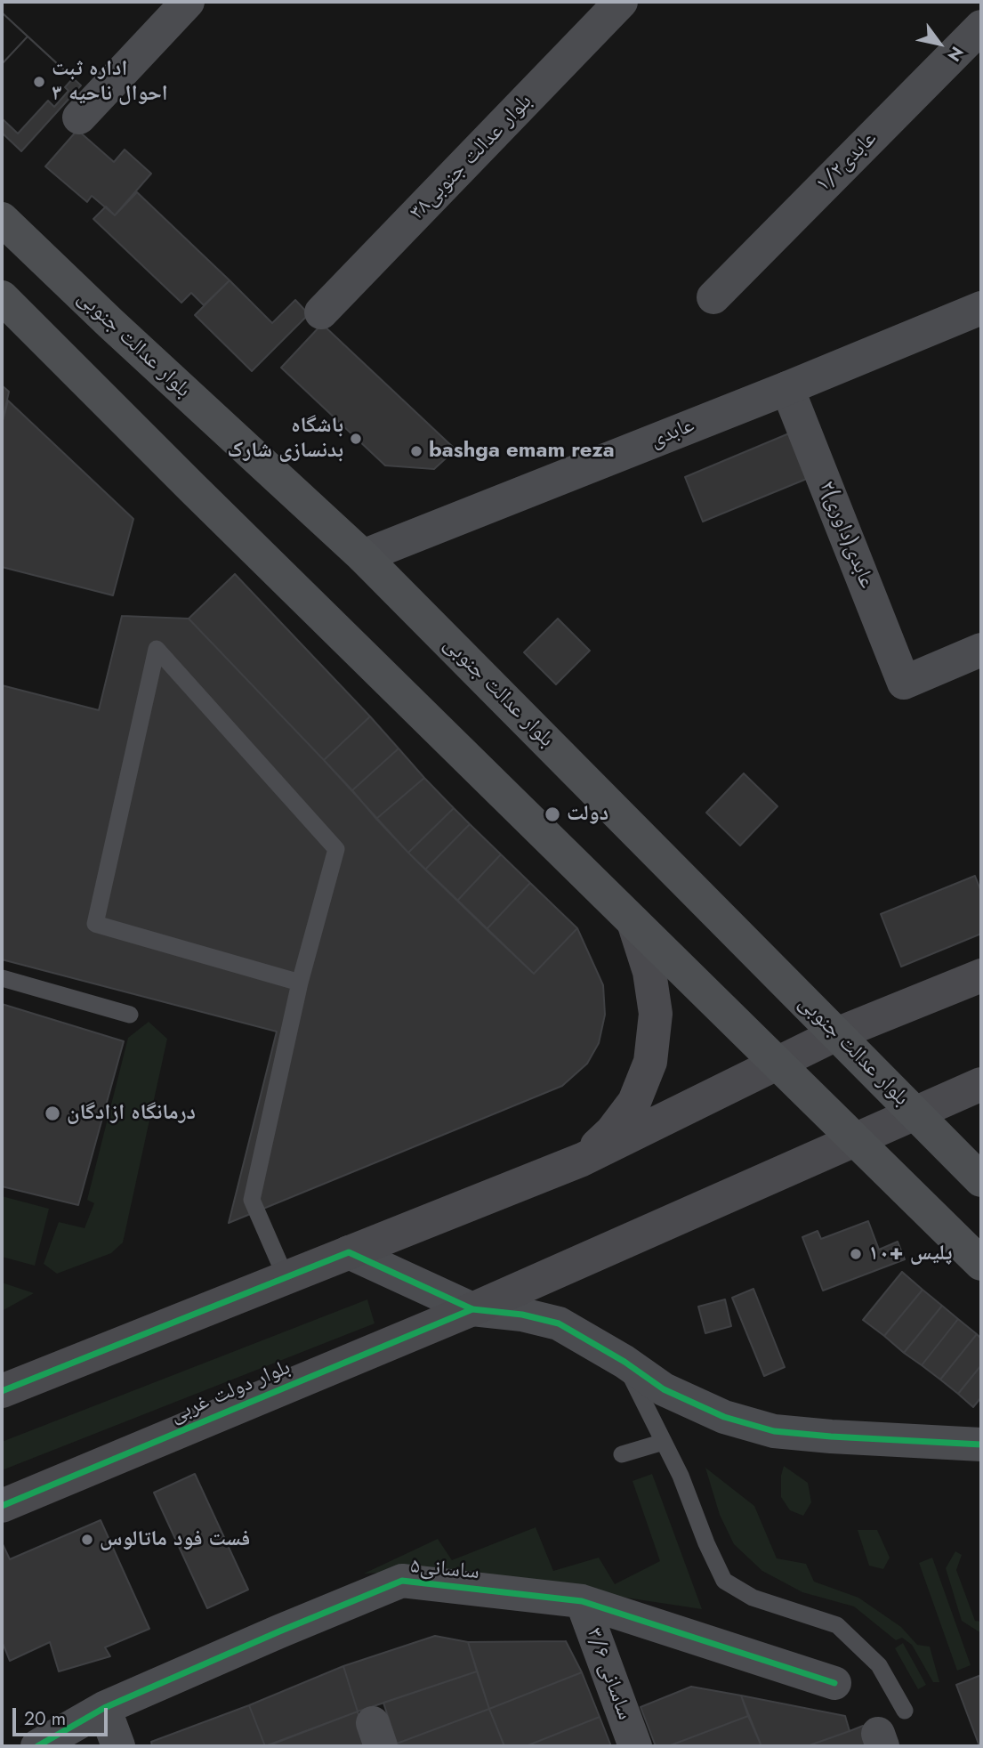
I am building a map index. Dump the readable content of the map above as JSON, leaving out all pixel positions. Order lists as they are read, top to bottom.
{
  "streets": {
    "main road": ["بلوار عدالت جنوبی", "بلوار دولت غربی"],
    "street": [
      "بلوار عدالت جنوبی۳۸",
      "عابدی۱/۲",
      "عابدی",
      "۲عابدی(داوری)",
      "۵ساسانی",
      "۳/۶ ساسانی"
    ]
  },
  "crossings": [
    ["بلوار عدالت جنوبی", "عابدی"],
    ["بلوار عدالت جنوبی", "بلوار دولت غربی"],
    ["عابدی", "۲عابدی(داوری)"],
    ["۵ساسانی", "۳/۶ ساسانی"]
  ],
  "places": [
    "اداره ثبت احوال ناحیه ۳",
    "باشگاه بدنسازی شارک",
    "bashga emam reza",
    "دولت",
    "درمانگاه ازادگان",
    "پلیس +۱۰",
    "فست فود ماتالوس"
  ],
  "scale_bar": "20 m",
  "north": "bottom right"
}
